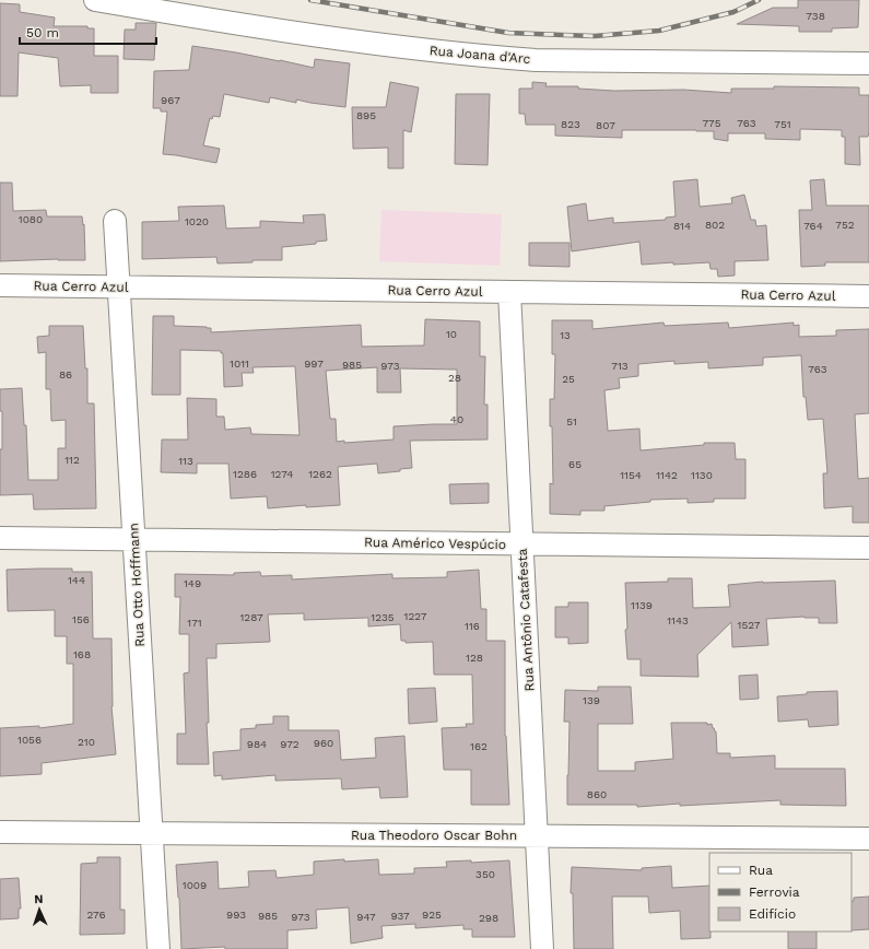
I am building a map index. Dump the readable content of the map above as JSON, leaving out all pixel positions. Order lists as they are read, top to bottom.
{
  "streets": {
    "street": [
      "Rua Joana d'Arc",
      "Rua Cerro Azul",
      "Rua Américo Vespúcio",
      "Rua Otto Hoffmann",
      "Rua Antônio Catafesta",
      "Rua Theodoro Oscar Bohn"
    ]
  },
  "crossings": [
    ["Rua Cerro Azul", "Rua Otto Hoffmann"],
    ["Rua Cerro Azul", "Rua Antônio Catafesta"],
    ["Rua Américo Vespúcio", "Rua Otto Hoffmann"],
    ["Rua Américo Vespúcio", "Rua Antônio Catafesta"],
    ["Rua Otto Hoffmann", "Rua Theodoro Oscar Bohn"],
    ["Rua Antônio Catafesta", "Rua Theodoro Oscar Bohn"]
  ],
  "house_numbers": [
    "738",
    "967",
    "895",
    "775",
    "763",
    "823",
    "751",
    "807",
    "1080",
    "1020",
    "802",
    "752",
    "814",
    "764",
    "10",
    "13",
    "1011",
    "997",
    "985",
    "973",
    "713",
    "763",
    "86",
    "28",
    "25",
    "40",
    "51",
    "112",
    "113",
    "65",
    "1286",
    "1274",
    "1262",
    "1154",
    "1142",
    "1130",
    "144",
    "149",
    "1139",
    "1227",
    "1287",
    "1235",
    "156",
    "1143",
    "171",
    "1527",
    "116",
    "168",
    "128",
    "139",
    "1056",
    "210",
    "960",
    "984",
    "972",
    "162",
    "860",
    "350",
    "1009",
    "276",
    "993",
    "925",
    "985",
    "937",
    "973",
    "947",
    "298"
  ],
  "legend": ["Rua", "Ferrovia", "Edifício"],
  "scale_bar": "50 m",
  "north": "top"
}
